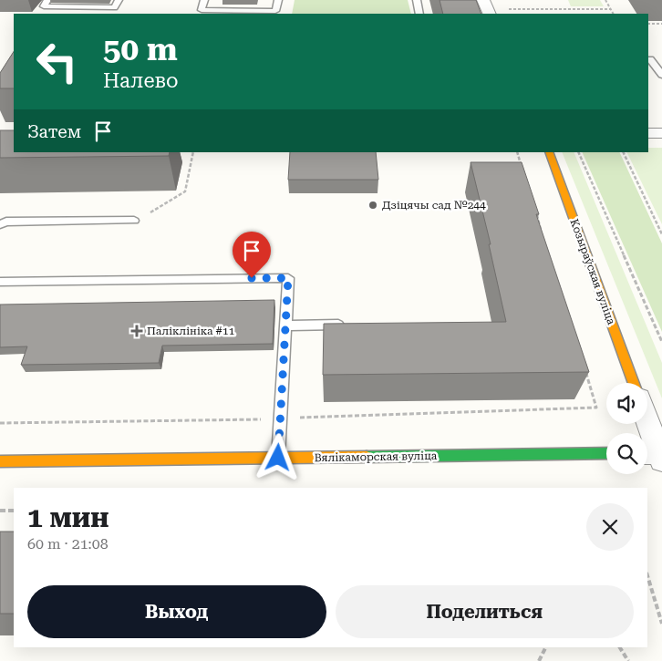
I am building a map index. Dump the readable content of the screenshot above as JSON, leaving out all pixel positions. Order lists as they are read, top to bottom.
{
  "streets": {
    "street": ["Козыраўская вуліца", "Вялікаморская вуліца"]
  },
  "places": {
    "other": ["Дзіцячы сад №244"],
    "health": ["Паліклініка #11"]
  },
  "page": {
    "turn": ["50 m", "Налево"],
    "then": "Затем",
    "heading": ["1 мин", "60 m · 21:08"],
    "buttons": ["Выход", "Поделиться"]
  }
}
